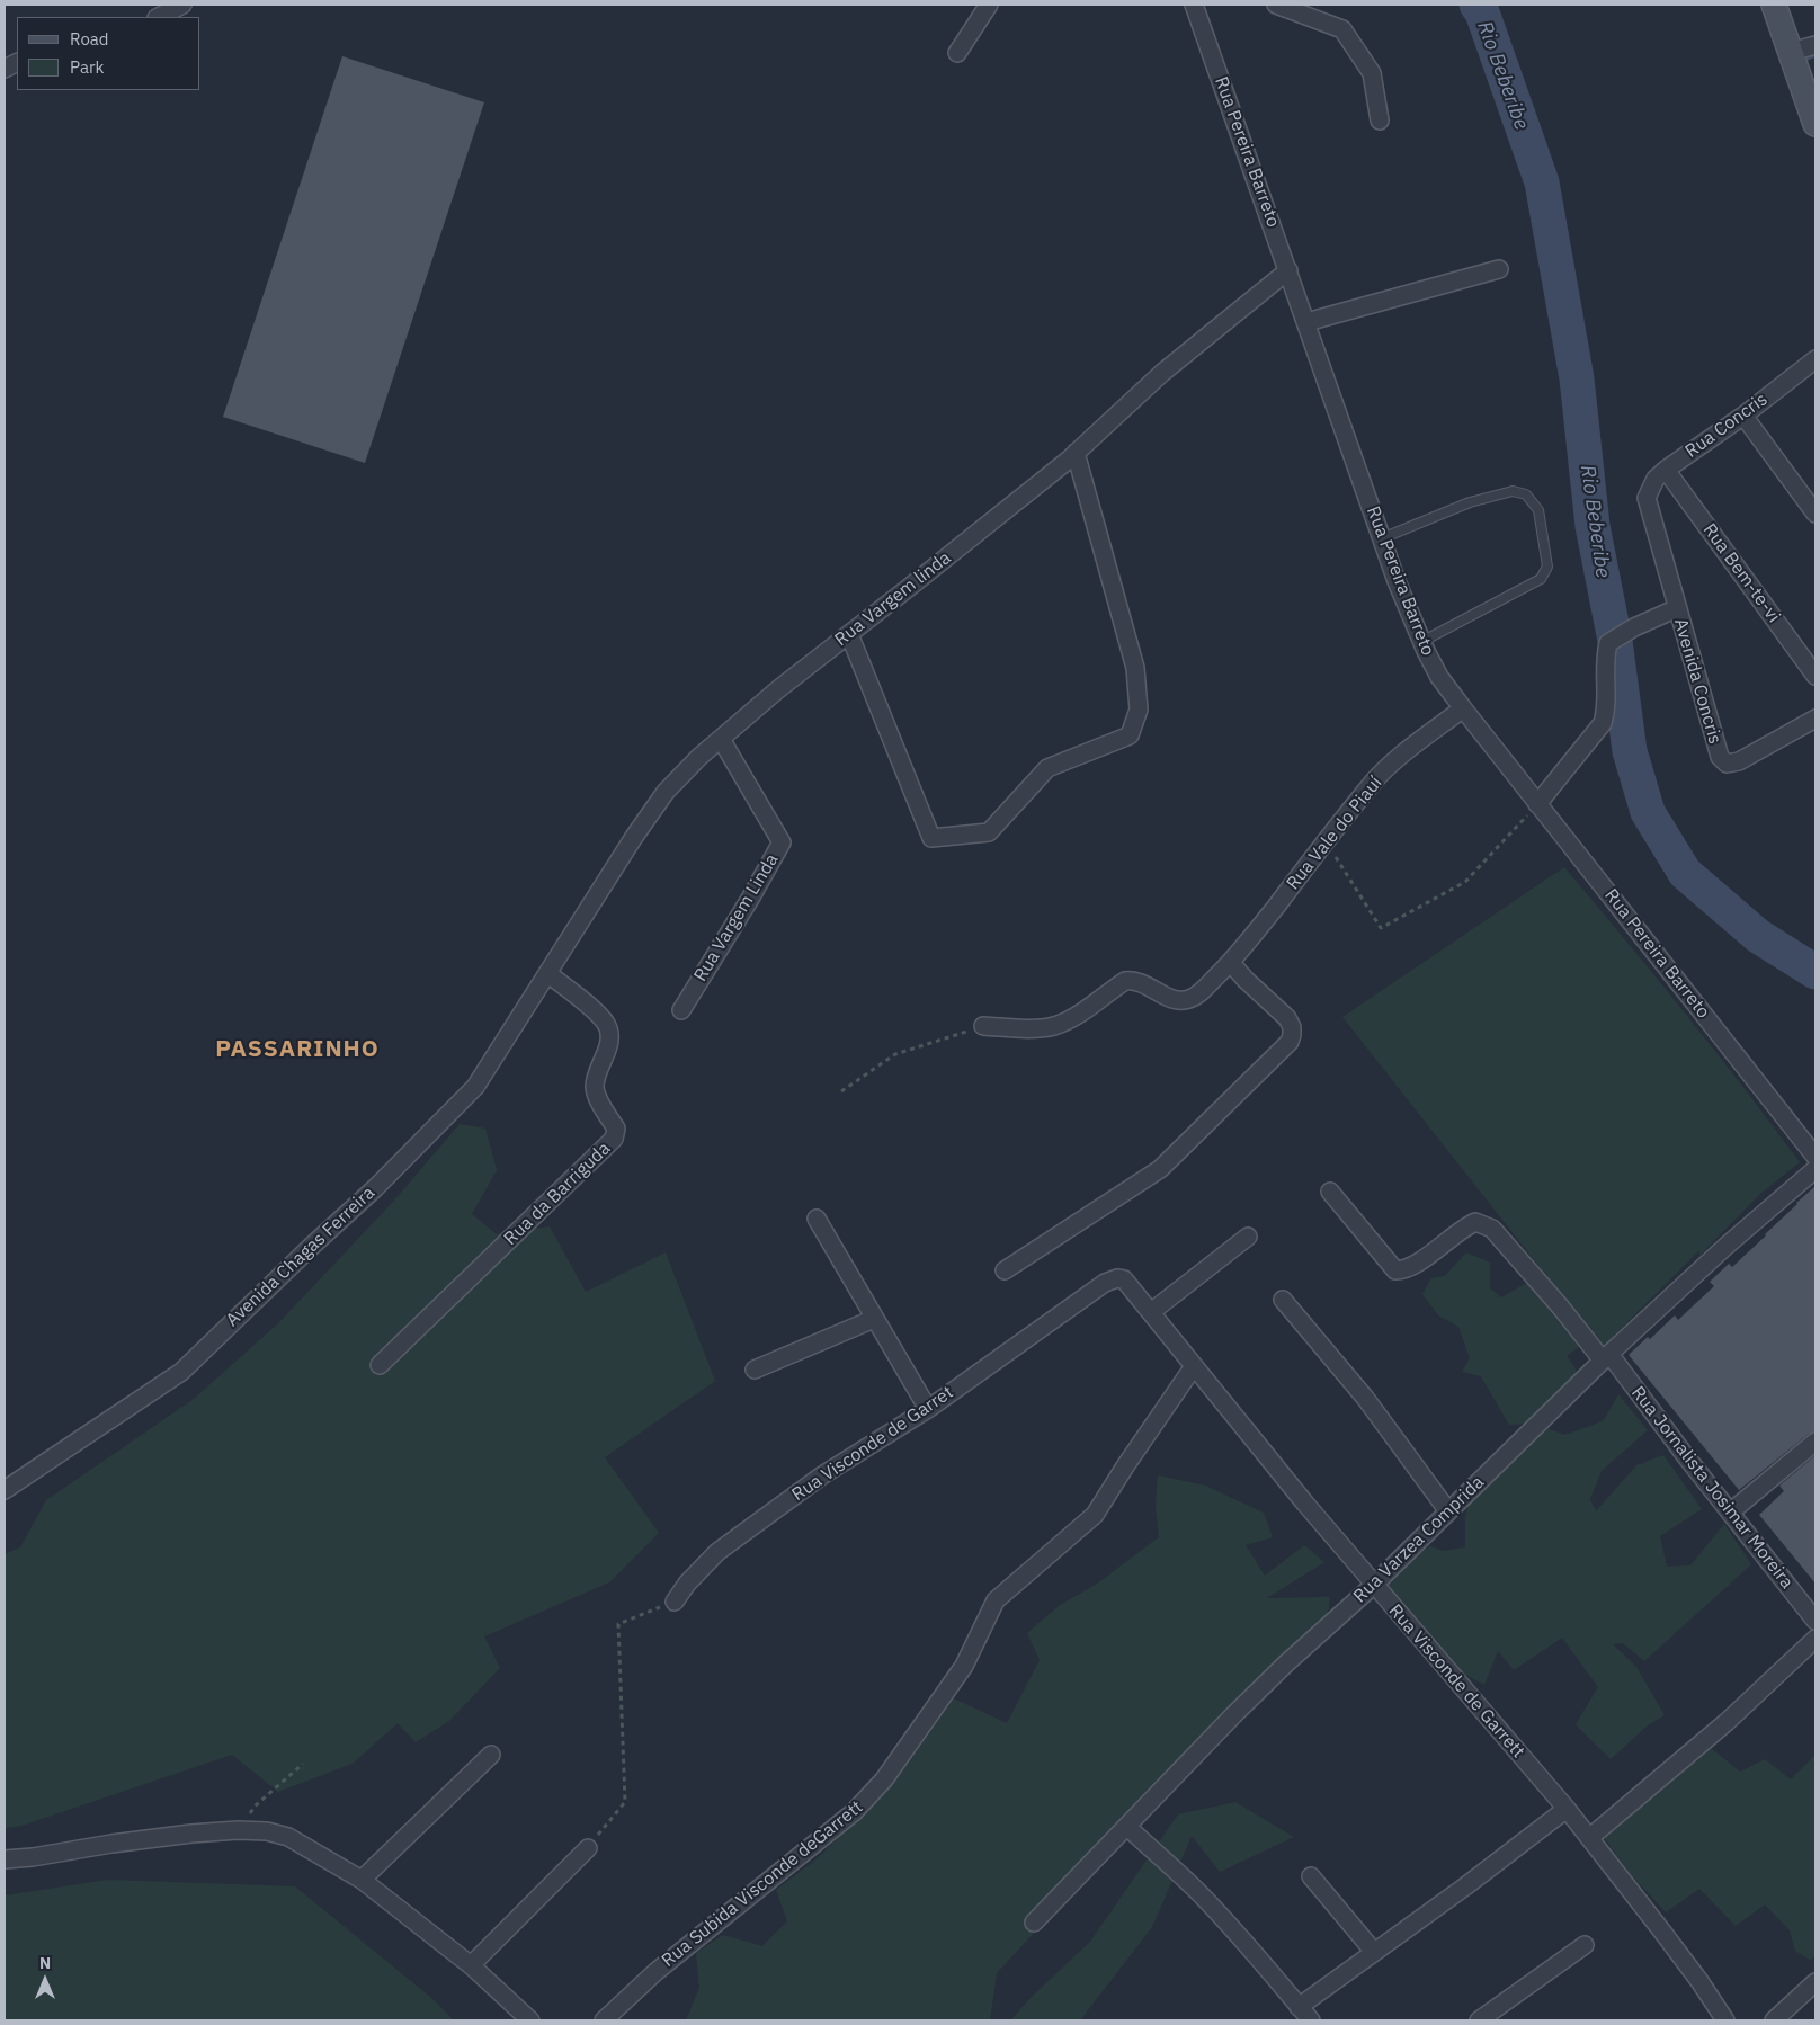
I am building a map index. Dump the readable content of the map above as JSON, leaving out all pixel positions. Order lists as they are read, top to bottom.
{
  "streets": {
    "street": [
      "Rua Pereira Barreto",
      "Rua Concris",
      "Rua Bem-te-vi",
      "Rua Vargem linda",
      "Avenida Concris",
      "Rua Vale do Piauí",
      "Rua Vargem Linda",
      "Rua da Barriguda",
      "Avenida Chagas Ferreira",
      "Rua Visconde de Garret",
      "Rua Jornalista Josimar Moreira",
      "Rua Varzea Comprida",
      "Rua Visconde de Garrett",
      "Rua Subida Visconde deGarrett"
    ]
  },
  "crossings": [
    ["Rua Pereira Barreto", "Rua Vargem linda"],
    ["Rua Pereira Barreto", "Rua Vale do Piauí"],
    ["Rua Concris", "Rua Bem-te-vi"],
    ["Rua Concris", "Avenida Concris"],
    ["Rua Vargem linda", "Rua Vargem Linda"],
    ["Rua Vargem linda", "Rua da Barriguda"],
    ["Rua Vargem linda", "Avenida Chagas Ferreira"],
    ["Rua da Barriguda", "Avenida Chagas Ferreira"],
    ["Rua Visconde de Garret", "Rua Visconde de Garrett"],
    ["Rua Jornalista Josimar Moreira", "Rua Varzea Comprida"],
    ["Rua Varzea Comprida", "Rua Visconde de Garrett"],
    ["Rua Visconde de Garrett", "Rua Subida Visconde deGarrett"]
  ],
  "districts": ["PASSARINHO"],
  "water": ["Rio Beberibe"],
  "legend": ["Road", "Park"],
  "north": "top"
}
